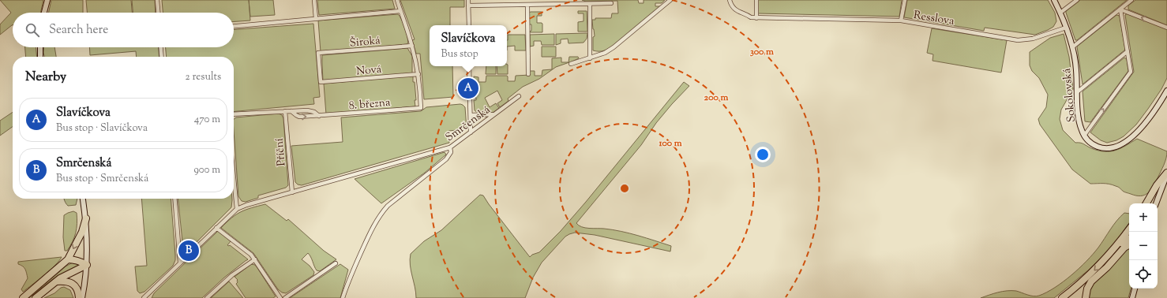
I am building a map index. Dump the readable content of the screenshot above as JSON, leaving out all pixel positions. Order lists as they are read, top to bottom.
{
  "streets": {
    "street": [
      "Resslova",
      "Široká",
      "Nová",
      "Sokolovská",
      "8. března",
      "Smrčenská",
      "Příční"
    ]
  },
  "crossings": [
    ["Resslova", "Sokolovská"],
    ["Široká", "Nová"],
    ["Nová", "8. března"],
    ["8. března", "Příční"],
    ["Smrčenská", "Příční"]
  ],
  "page": {
    "search": "Search here",
    "popup": ["Slavíčkova", "Bus stop"],
    "heading": ["Nearby", "2 results"],
    "pins": ["A", "B"],
    "list": [
      {
        "mark": "A",
        "name": "Slavíčkova",
        "note": "Bus stop · Slavíčkova",
        "value": "470 m"
      },
      {
        "mark": "B",
        "name": "Smrčenská",
        "note": "Bus stop · Smrčenská",
        "value": "900 m"
      }
    ],
    "map_buttons": ["+", "−"]
  },
  "rings": ["300 m", "200 m", "100 m"]
}
